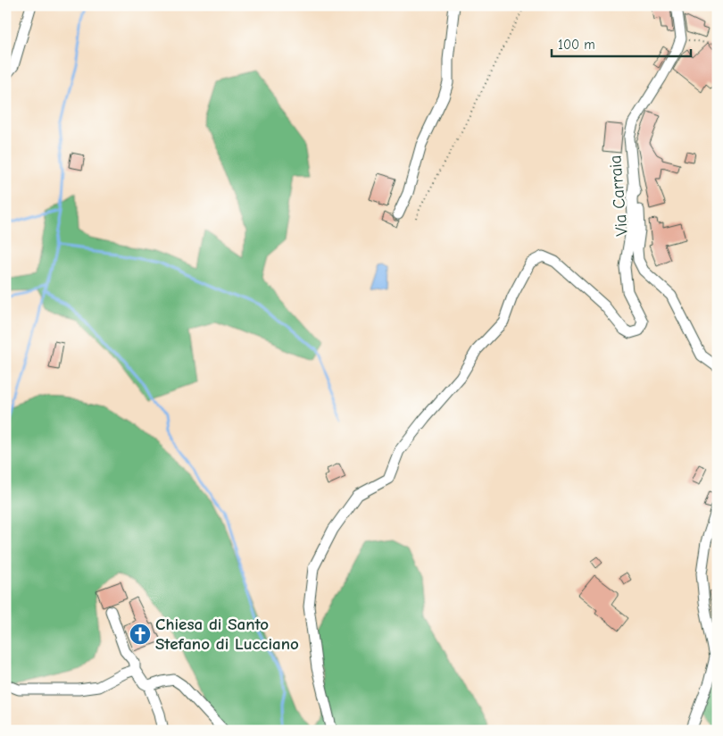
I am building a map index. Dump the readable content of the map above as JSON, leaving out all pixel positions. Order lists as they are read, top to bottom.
{
  "streets": {
    "street": ["Via Carraia"]
  },
  "places": {
    "church": ["Chiesa di Santo Stefano di Lucciano"]
  },
  "scale_bar": "100 m"
}
